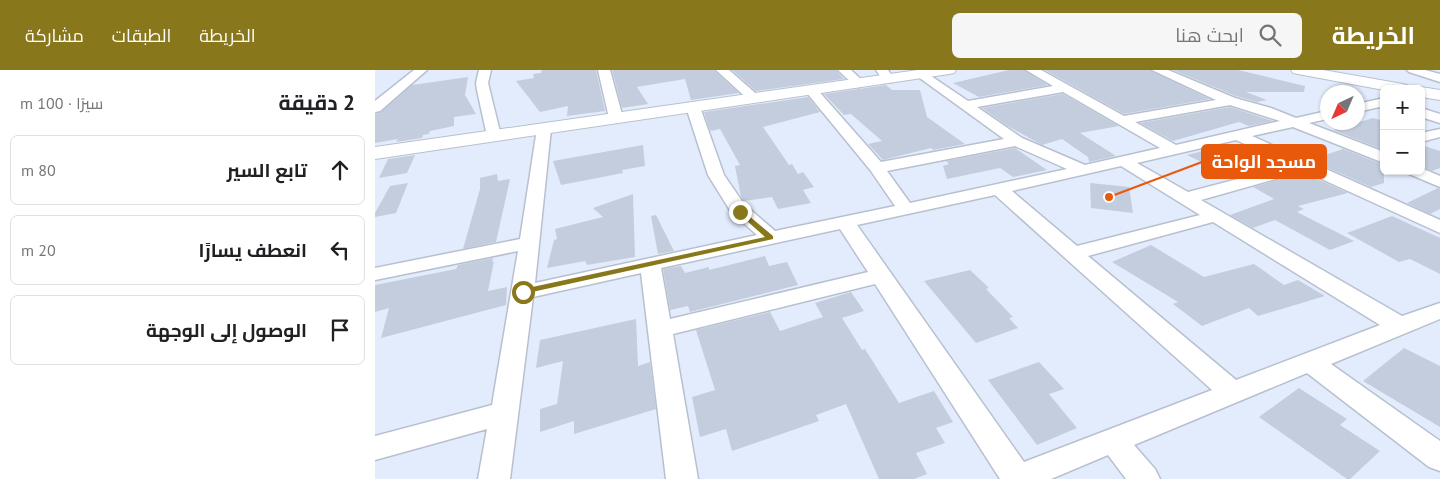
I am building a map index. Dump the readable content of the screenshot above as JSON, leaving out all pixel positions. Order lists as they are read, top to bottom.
{
  "places": ["مسجد الواحة"],
  "north": "bottom left",
  "page": {
    "header": "الخريطة",
    "search": "ابحث هنا",
    "nav": ["الخريطة", "الطبقات", "مشاركة"],
    "heading": ["2 دقيقة", "سيرًا · 100 m"],
    "map_buttons": ["+", "−"],
    "list": [
      ["تابع السير", "80 m"],
      ["انعطف يسارًا", "20 m"],
      "الوصول إلى الوجهة"
    ]
  }
}
